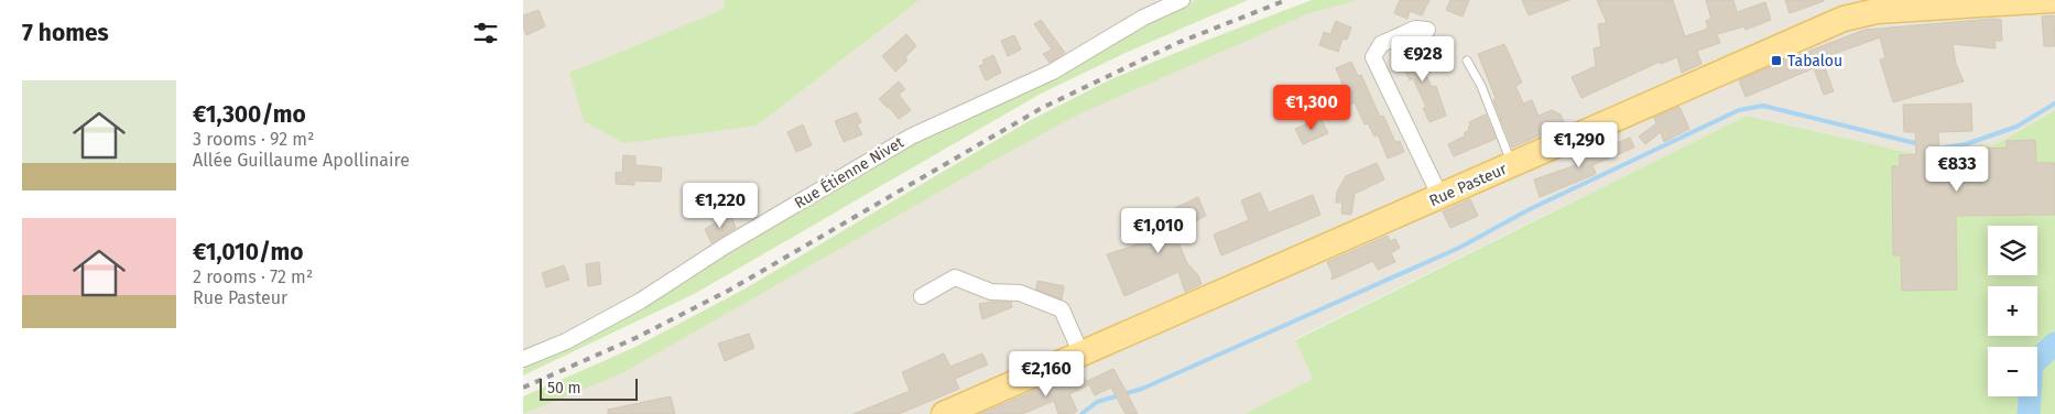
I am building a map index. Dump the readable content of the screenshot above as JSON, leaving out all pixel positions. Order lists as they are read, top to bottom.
{
  "streets": {
    "main road": ["Rue Pasteur"],
    "street": ["Rue Étienne Nivet"]
  },
  "places": {
    "transit": ["Tabalou"]
  },
  "scale_bar": "50 m",
  "page": {
    "heading": "7 homes",
    "price": [
      "€928",
      "€1,300",
      "€1,290",
      "€833",
      "€1,220",
      "€1,010",
      "€2,160"
    ],
    "list": [
      {
        "name": "€1,300/mo",
        "note": "3 rooms · 92 m² · Allée Guillaume Apollinaire"
      },
      {
        "name": "€1,010/mo",
        "note": "2 rooms · 72 m² · Rue Pasteur"
      }
    ],
    "map_buttons": ["+", "−"],
    "scale": "50 m"
  }
}
